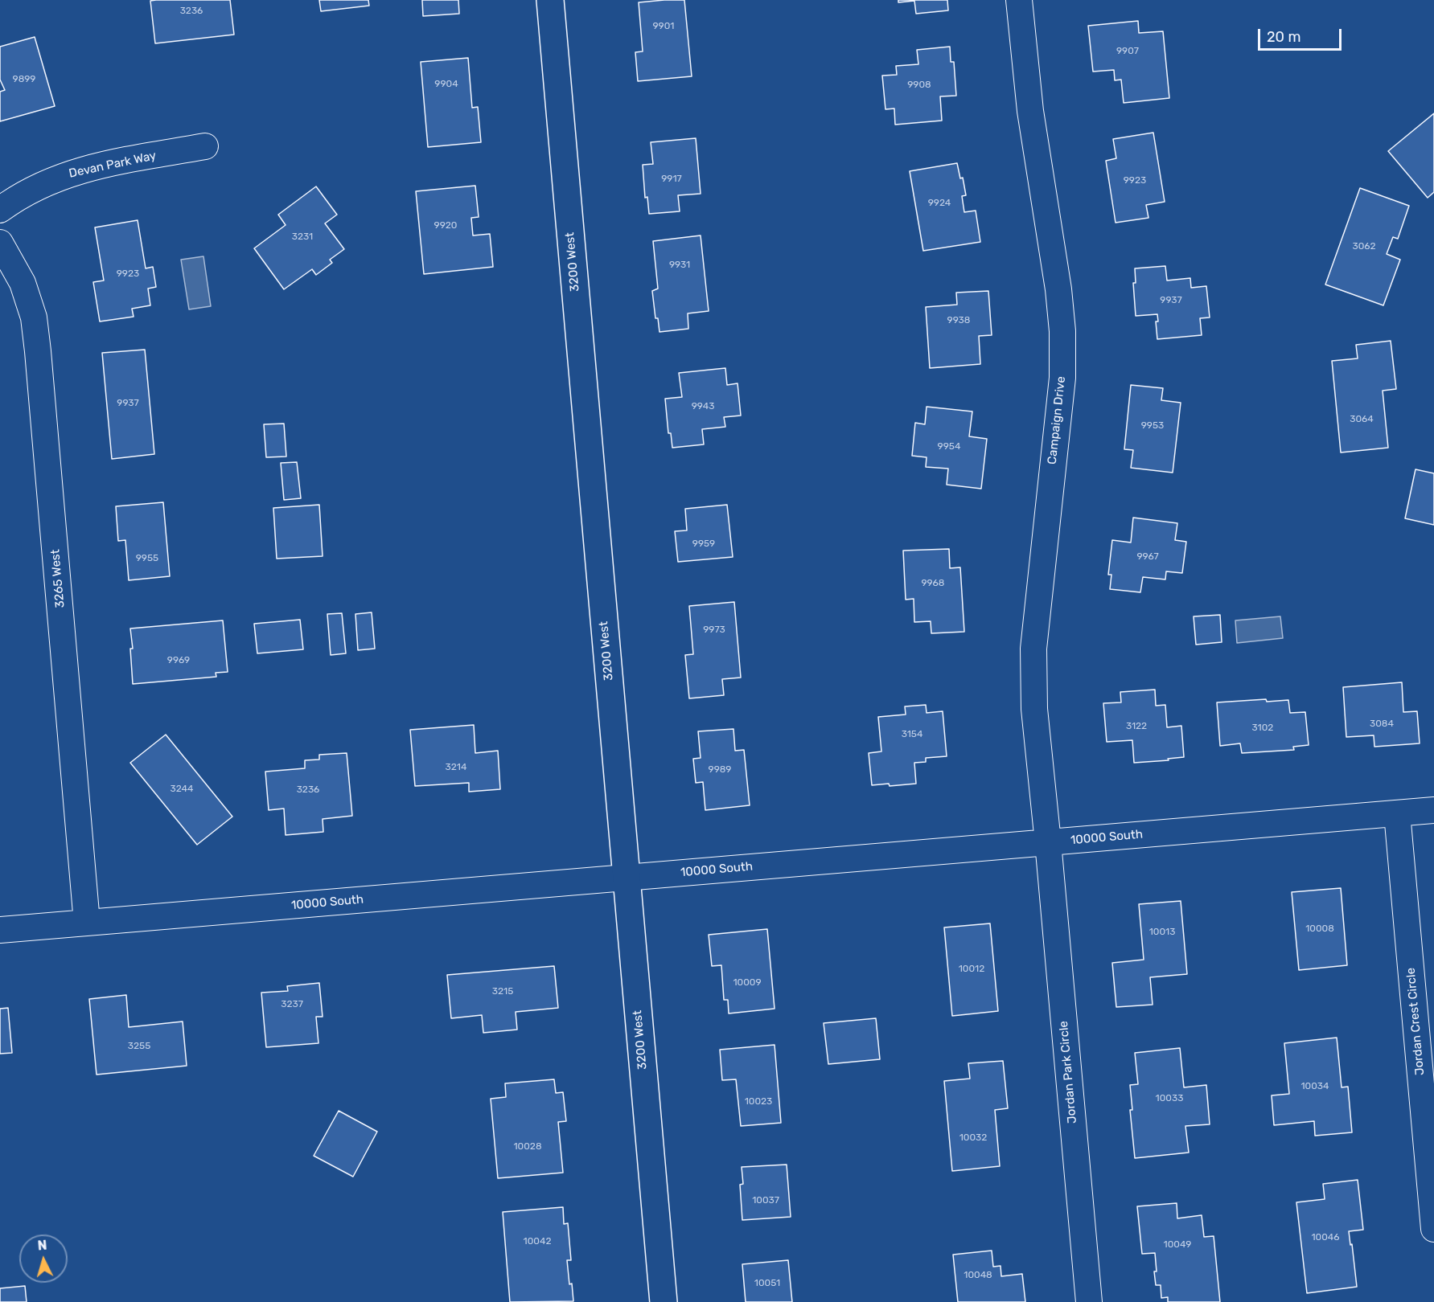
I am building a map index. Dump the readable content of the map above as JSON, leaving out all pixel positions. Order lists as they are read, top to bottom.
{
  "streets": {
    "street": [
      "Devan Park Way",
      "3200 West",
      "Campaign Drive",
      "3265 West",
      "10000 South",
      "Jordan Crest Circle",
      "Jordan Park Circle"
    ]
  },
  "crossings": [
    ["3200 West", "10000 South"],
    ["Campaign Drive", "10000 South"],
    ["Campaign Drive", "Jordan Park Circle"],
    ["3265 West", "10000 South"],
    ["10000 South", "Jordan Crest Circle"],
    ["10000 South", "Jordan Park Circle"]
  ],
  "house_numbers": [
    "3236",
    "9901",
    "9907",
    "9899",
    "9904",
    "9908",
    "9917",
    "9923",
    "9924",
    "9920",
    "3231",
    "3062",
    "9931",
    "9923",
    "9937",
    "9938",
    "9937",
    "9943",
    "3064",
    "9953",
    "9954",
    "9959",
    "9967",
    "9955",
    "9968",
    "9973",
    "9969",
    "3084",
    "3122",
    "3102",
    "3154",
    "3214",
    "9989",
    "3244",
    "3236",
    "10008",
    "10013",
    "10012",
    "10009",
    "3215",
    "3237",
    "3255",
    "10034",
    "10033",
    "10023",
    "10032",
    "10028",
    "10037",
    "10046",
    "10042",
    "10049",
    "10048",
    "10051"
  ],
  "scale_bar": "20 m",
  "north": "top"
}
